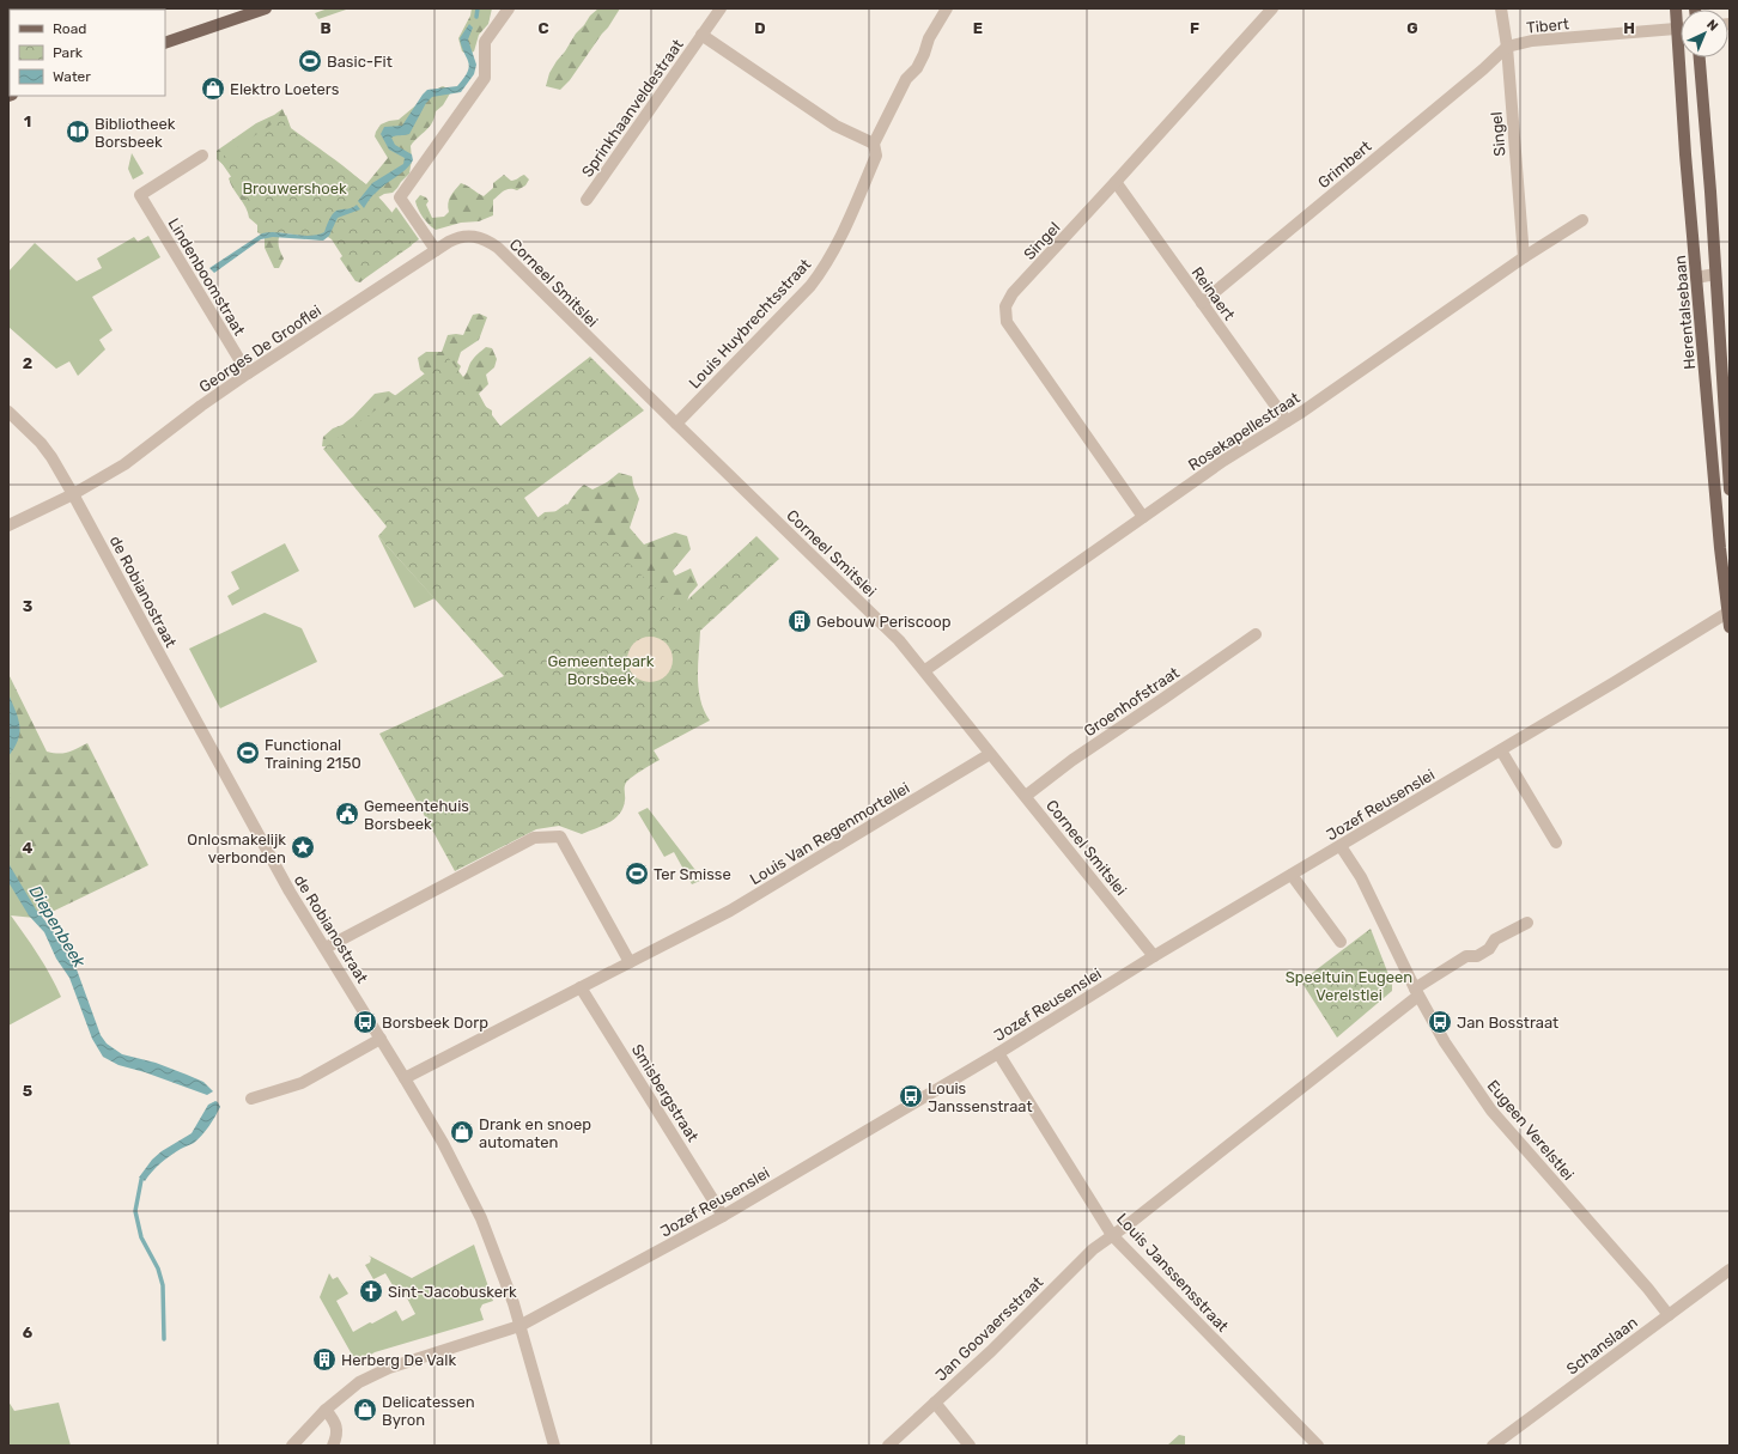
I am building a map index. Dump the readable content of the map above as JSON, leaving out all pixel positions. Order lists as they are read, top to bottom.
{
  "streets": {
    "main road": ["Herentalsebaan"],
    "street": [
      "Tibert",
      "Sprinkhaanveldestraat",
      "Singel",
      "Grimbert",
      "Lindenboomstraat",
      "Corneel Smitslei",
      "Reinaert",
      "Louis Huybrechtsstraat",
      "Georges De Grooflei",
      "Rosekapellestraat",
      "de Robianostraat",
      "Groenhofstraat",
      "Jozef Reusenslei",
      "Louis Van Regenmortellei",
      "Smisbergstraat",
      "Eugeen Verelstlei",
      "Louis Janssensstraat",
      "Jan Goovaersstraat",
      "Schanslaan"
    ]
  },
  "crossings": [
    ["Tibert", "Singel"],
    ["Tibert", "Grimbert"],
    ["Tibert", "Herentalsebaan"],
    ["Sprinkhaanveldestraat", "Louis Huybrechtsstraat"],
    ["Singel", "Grimbert"],
    ["Singel", "Reinaert"],
    ["Singel", "Rosekapellestraat"],
    ["Grimbert", "Reinaert"],
    ["Lindenboomstraat", "Georges De Grooflei"],
    ["Corneel Smitslei", "Louis Huybrechtsstraat"],
    ["Corneel Smitslei", "Georges De Grooflei"],
    ["Corneel Smitslei", "Rosekapellestraat"],
    ["Corneel Smitslei", "Groenhofstraat"],
    ["Corneel Smitslei", "Jozef Reusenslei"],
    ["Corneel Smitslei", "Louis Van Regenmortellei"],
    ["Reinaert", "Rosekapellestraat"],
    ["Herentalsebaan", "Jozef Reusenslei"],
    ["Georges De Grooflei", "de Robianostraat"],
    ["de Robianostraat", "Jozef Reusenslei"],
    ["de Robianostraat", "Louis Van Regenmortellei"],
    ["Jozef Reusenslei", "Smisbergstraat"],
    ["Jozef Reusenslei", "Eugeen Verelstlei"],
    ["Jozef Reusenslei", "Louis Janssensstraat"],
    ["Louis Van Regenmortellei", "Smisbergstraat"],
    ["Eugeen Verelstlei", "Schanslaan"],
    ["Louis Janssensstraat", "Jan Goovaersstraat"]
  ],
  "water": ["Diepenbeek"],
  "parks": ["Brouwershoek", "Gemeentepark Borsbeek", "Speeltuin Eugeen Verelstlei"],
  "places": {
    "sports": ["Basic-Fit", "Functional Training 2150", "Ter Smisse"],
    "shop": ["Elektro Loeters", "Drank en snoep automaten", "Delicatessen Byron"],
    "library": ["Bibliotheek Borsbeek"],
    "building": ["Gebouw Periscoop", "Herberg De Valk"],
    "public building": ["Gemeentehuis Borsbeek"],
    "place": ["Onlosmakelijk verbonden"],
    "bus stop": ["Borsbeek Dorp", "Jan Bosstraat", "Louis Janssenstraat"],
    "church": ["Sint-Jacobuskerk"]
  },
  "legend": ["Road", "Park", "Water"],
  "north": "top right",
  "grid": {
    "columns": [
      "B",
      "C",
      "D",
      "E",
      "F",
      "G",
      "H"
    ],
    "rows": [
      "1",
      "2",
      "3",
      "4",
      "5",
      "6"
    ]
  }
}
